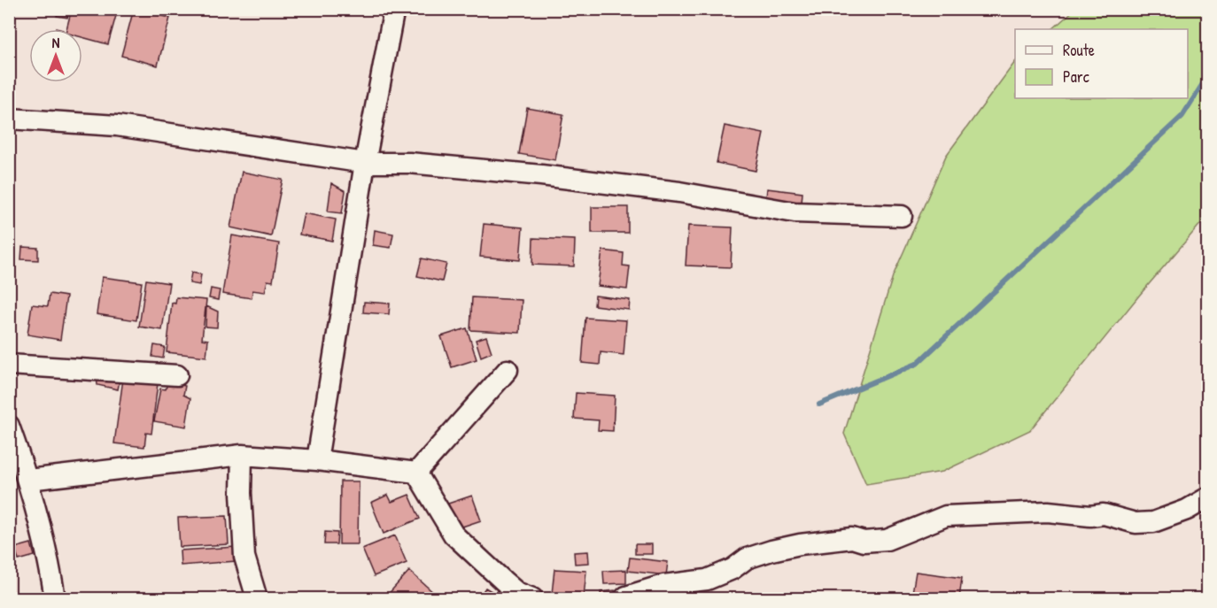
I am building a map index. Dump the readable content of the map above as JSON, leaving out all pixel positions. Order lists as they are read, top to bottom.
{
  "legend": ["Route", "Parc"],
  "north": "top"
}
